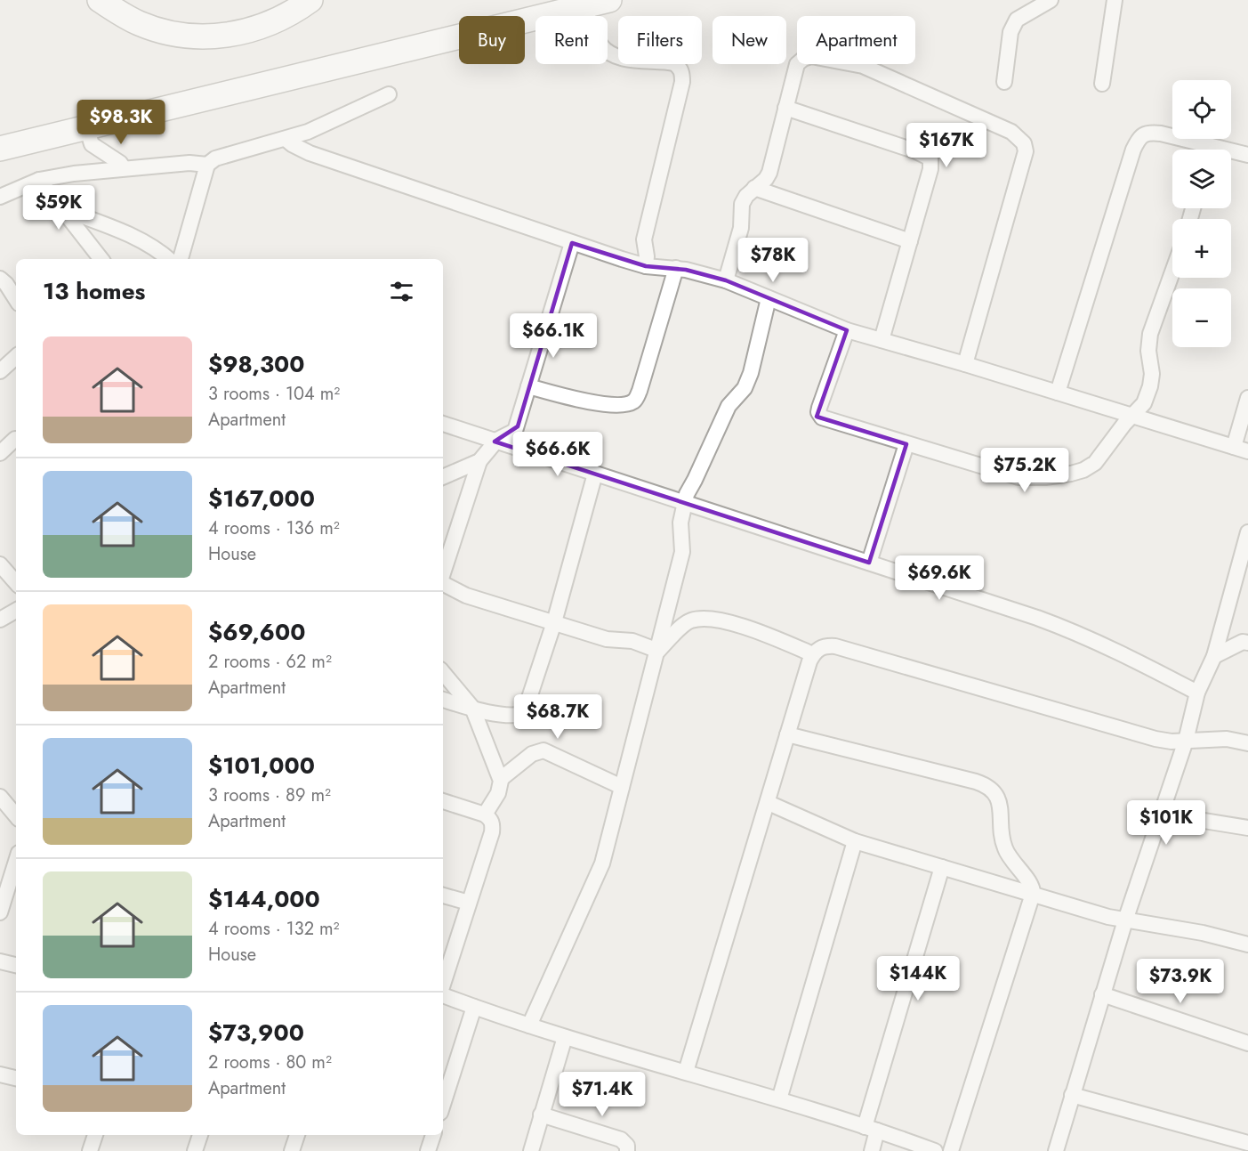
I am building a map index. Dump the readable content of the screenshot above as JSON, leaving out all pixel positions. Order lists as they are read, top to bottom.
{
  "page": {
    "chip": [
      "Buy",
      "Rent",
      "Filters",
      "New",
      "Apartment"
    ],
    "map_buttons": ["+", "−"],
    "price": [
      "$98.3K",
      "$167K",
      "$59K",
      "$78K",
      "$66.1K",
      "$66.6K",
      "$75.2K",
      "$69.6K",
      "$68.7K",
      "$101K",
      "$144K",
      "$73.9K",
      "$71.4K"
    ],
    "heading": "13 homes",
    "list": [
      {
        "name": "$98,300",
        "note": "3 rooms · 104 m² · Apartment"
      },
      {
        "name": "$167,000",
        "note": "4 rooms · 136 m² · House"
      },
      {
        "name": "$69,600",
        "note": "2 rooms · 62 m² · Apartment"
      },
      {
        "name": "$101,000",
        "note": "3 rooms · 89 m² · Apartment"
      },
      {
        "name": "$144,000",
        "note": "4 rooms · 132 m² · House"
      },
      {
        "name": "$73,900",
        "note": "2 rooms · 80 m² · Apartment"
      }
    ]
  }
}
